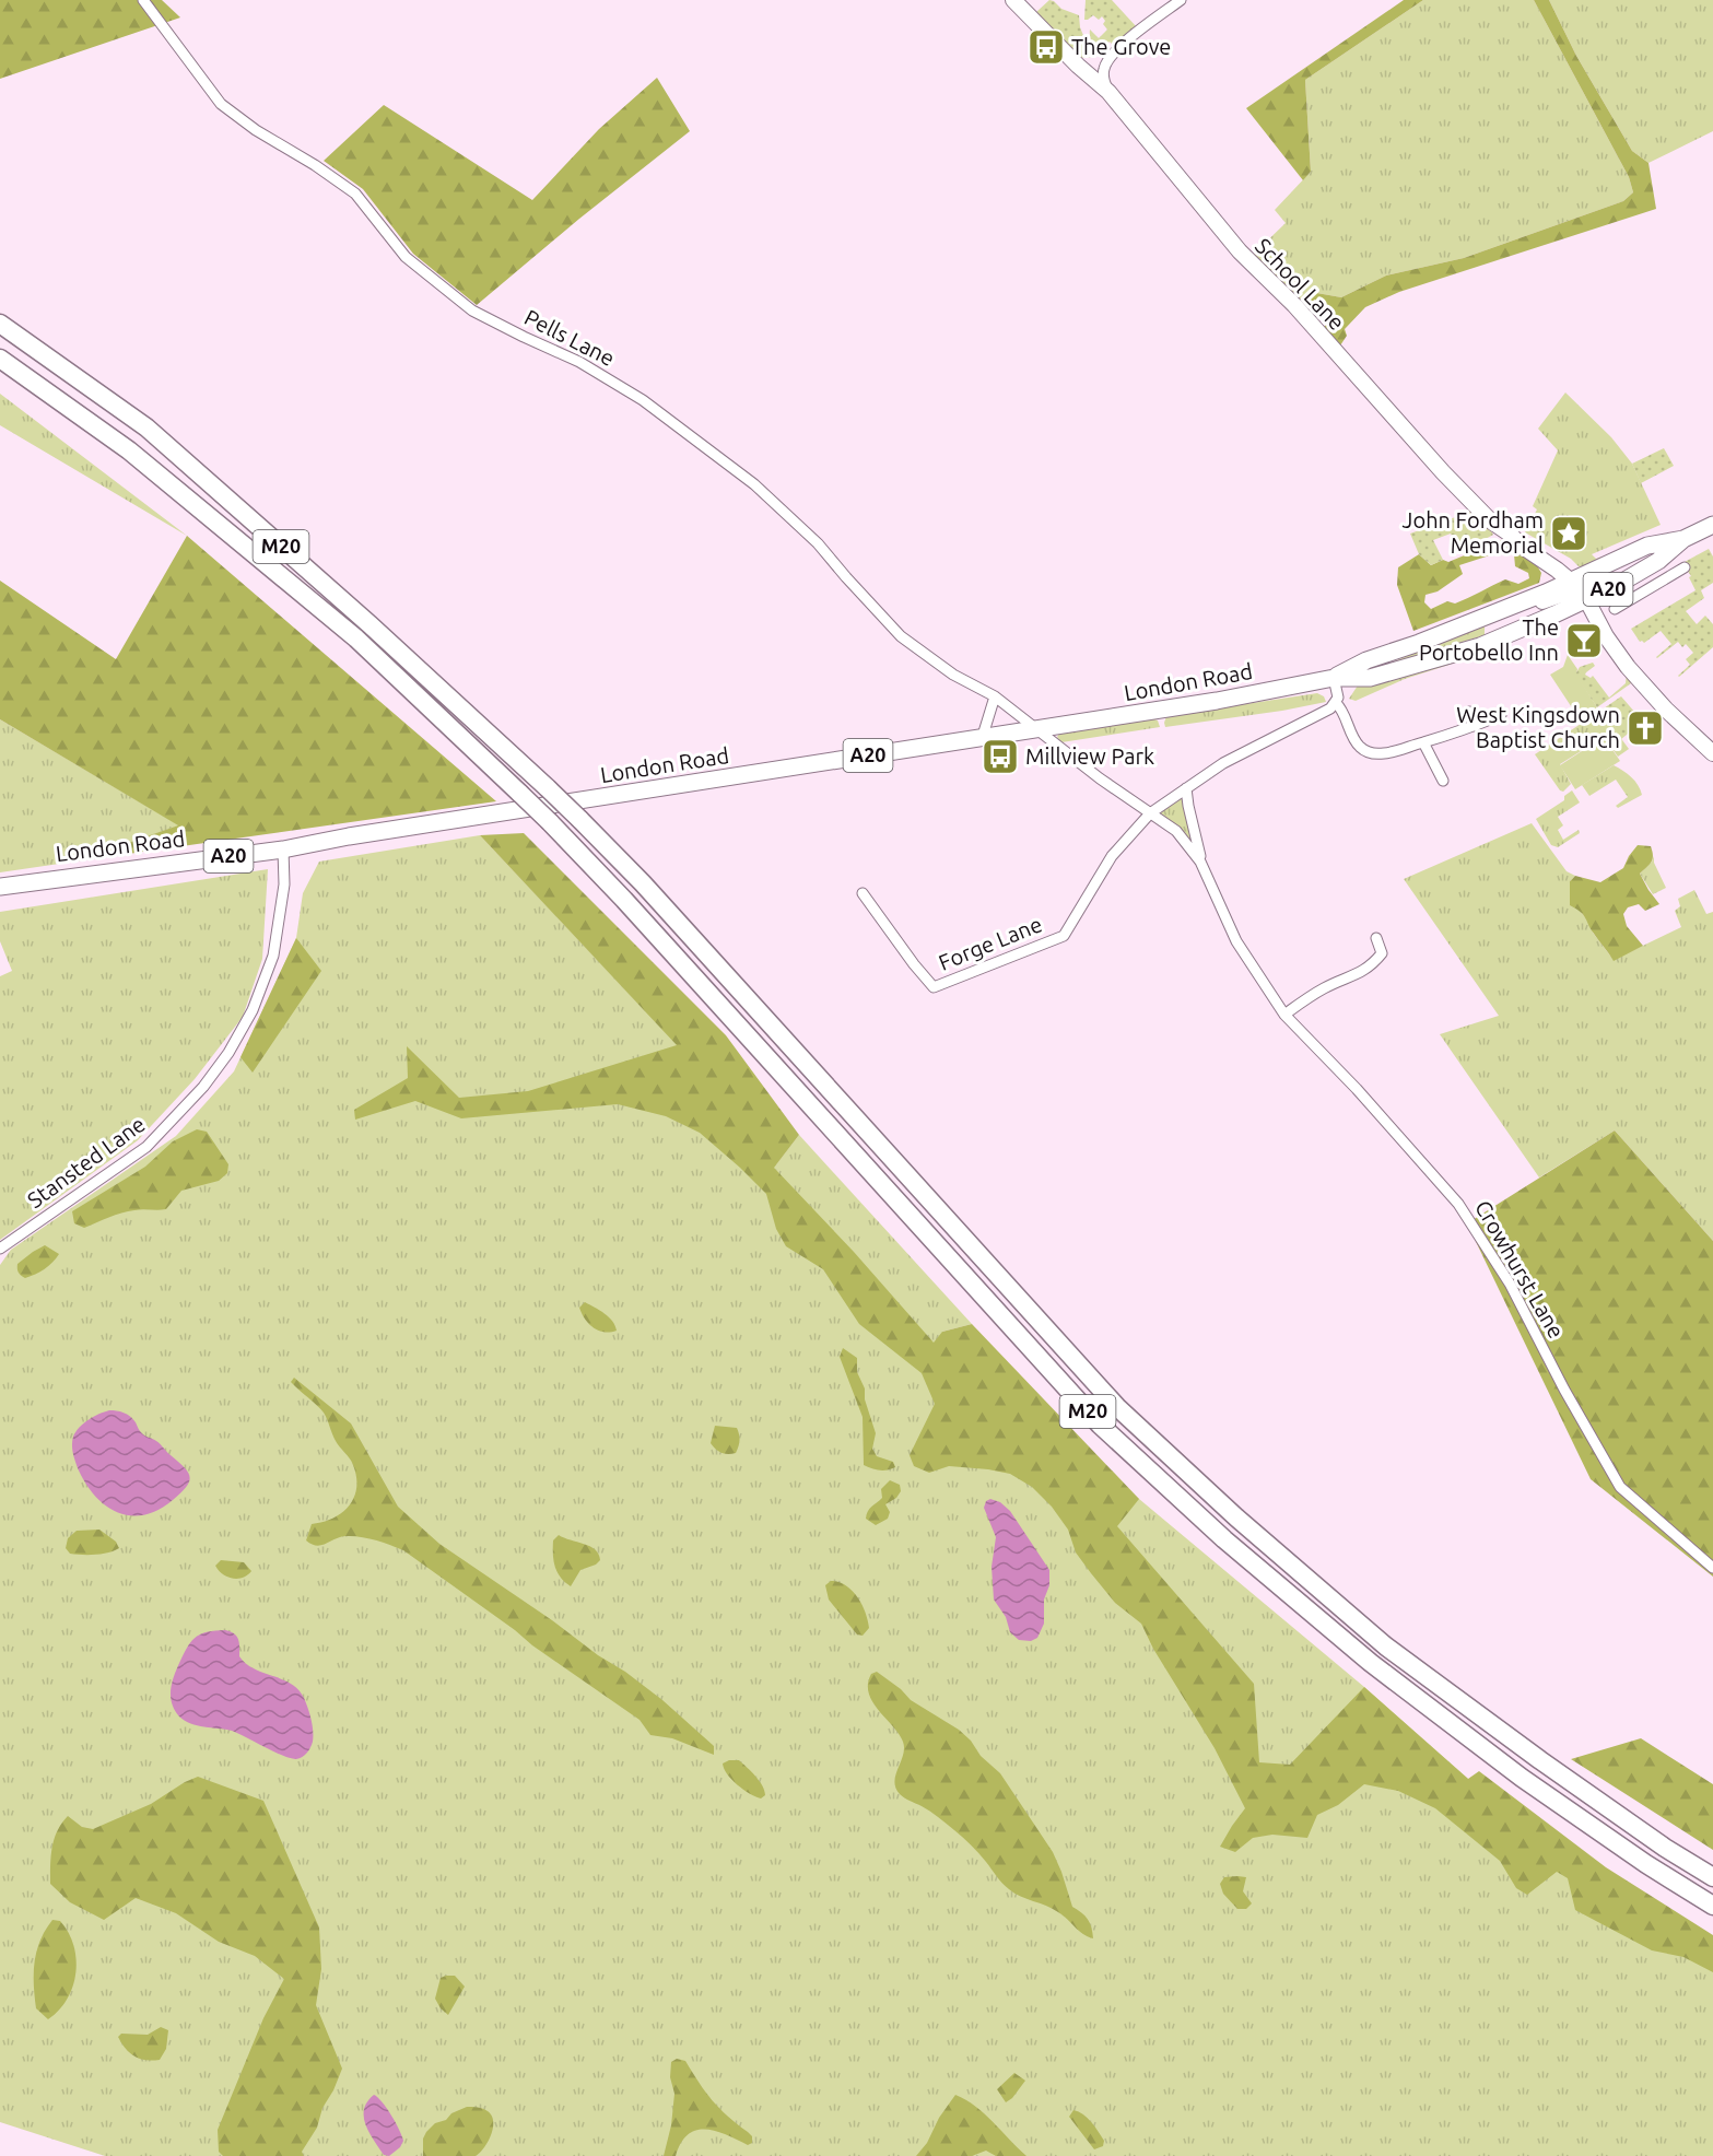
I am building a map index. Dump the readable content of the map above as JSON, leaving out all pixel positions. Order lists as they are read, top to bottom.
{
  "streets": {
    "highway": ["M20"],
    "main road": ["A20", "London Road"],
    "street": [
      "School Lane",
      "Pells Lane",
      "Forge Lane",
      "Stansted Lane",
      "Crowhurst Lane"
    ]
  },
  "crossings": [
    ["School Lane", "London Road"],
    ["Pells Lane", "London Road"],
    ["Pells Lane", "Crowhurst Lane"],
    ["London Road", "Stansted Lane"],
    ["London Road", "Crowhurst Lane"],
    ["Forge Lane", "Crowhurst Lane"]
  ],
  "places": {
    "bus stop": ["The Grove", "Millview Park"],
    "place": ["John Fordham Memorial"],
    "bar": ["The Portobello Inn"],
    "church": ["West Kingsdown Baptist Church"]
  }
}
